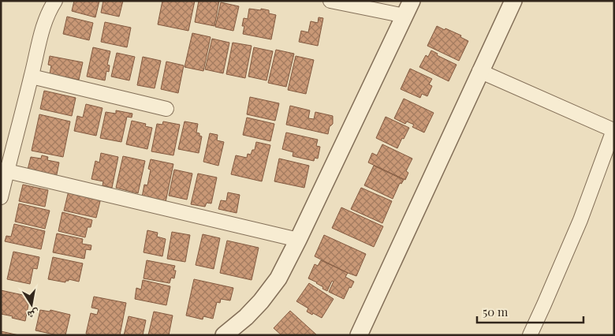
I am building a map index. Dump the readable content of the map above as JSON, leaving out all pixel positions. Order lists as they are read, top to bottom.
{
  "scale_bar": "50 m",
  "north": "bottom"
}
